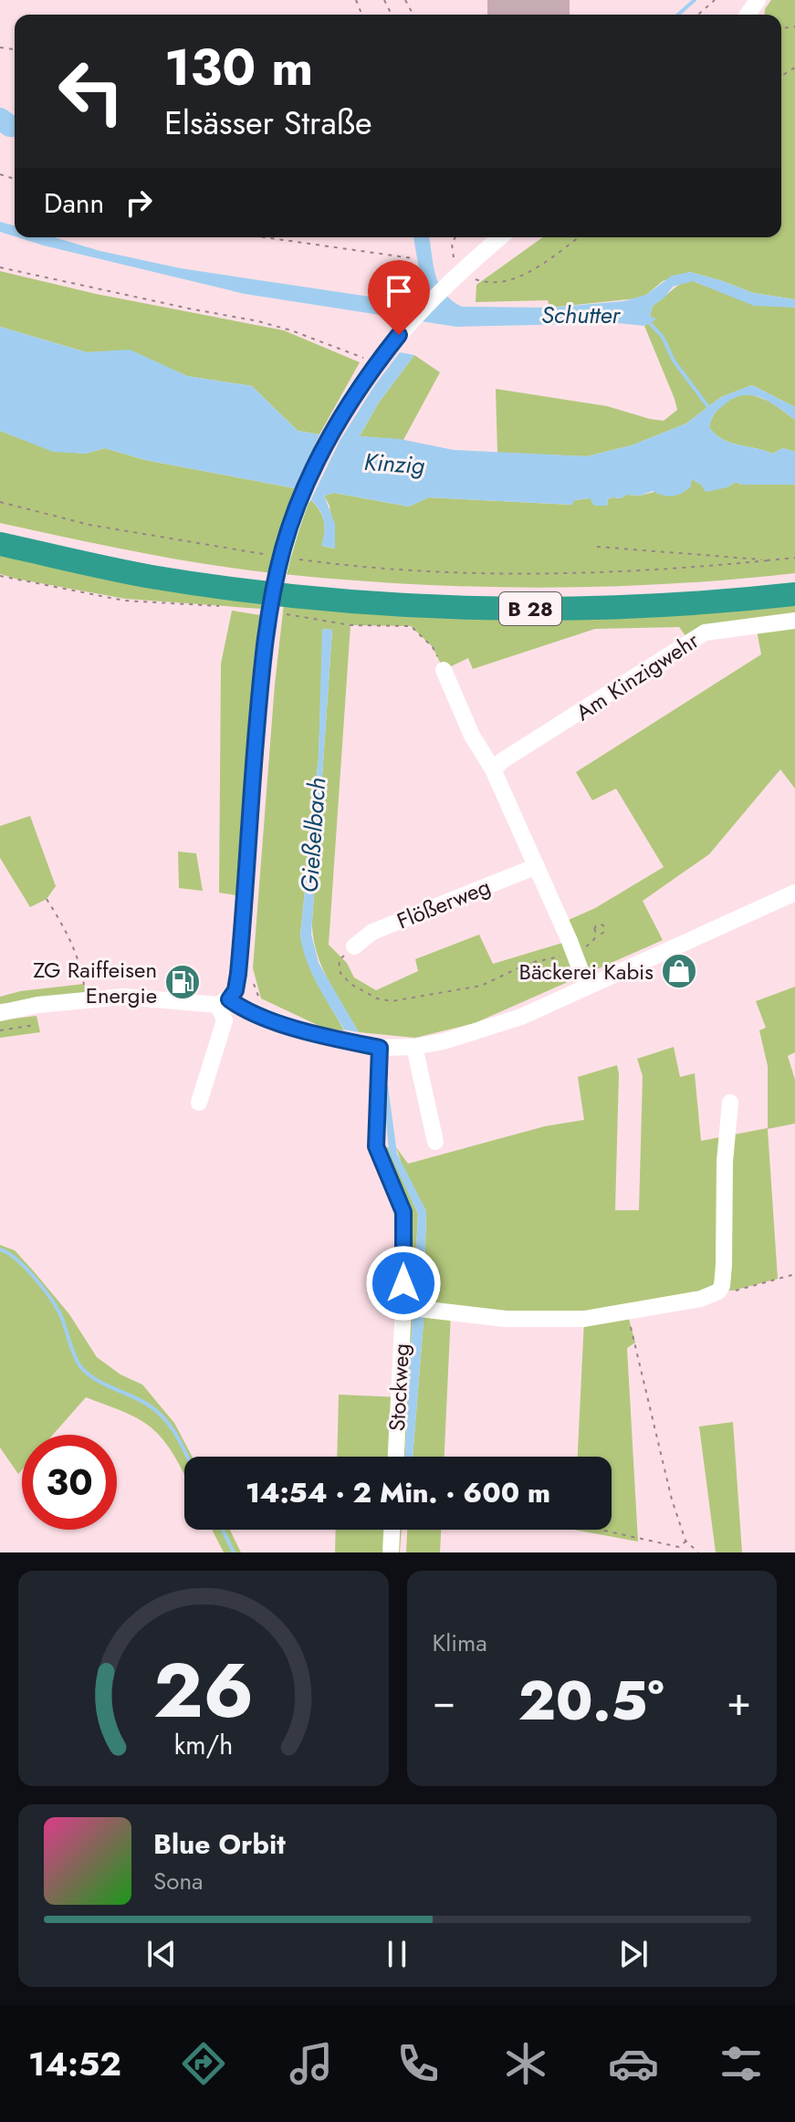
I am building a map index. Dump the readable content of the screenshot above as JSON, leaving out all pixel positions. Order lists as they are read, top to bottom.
{
  "streets": {
    "highway": ["B 28"],
    "street": ["Am Kinzigwehr", "Flößerweg", "Stockweg"]
  },
  "water": ["Schutter", "Kinzig", "Gießelbach"],
  "places": {
    "shop": ["Bäckerei Kabis"],
    "fuel station": ["ZG Raiffeisen Energie"]
  },
  "page": {
    "turn": ["130 m", "Elsässer Straße"],
    "then": "Dann",
    "limit": "30",
    "trip": "14:54 · 2 Min. · 600 m",
    "tile": "Klima",
    "heat": ["−", "20.5°", "+"],
    "song": ["Blue Orbit", "Sona"],
    "tabs": "14:52",
    "gauge": ["26", "km/h"]
  }
}
